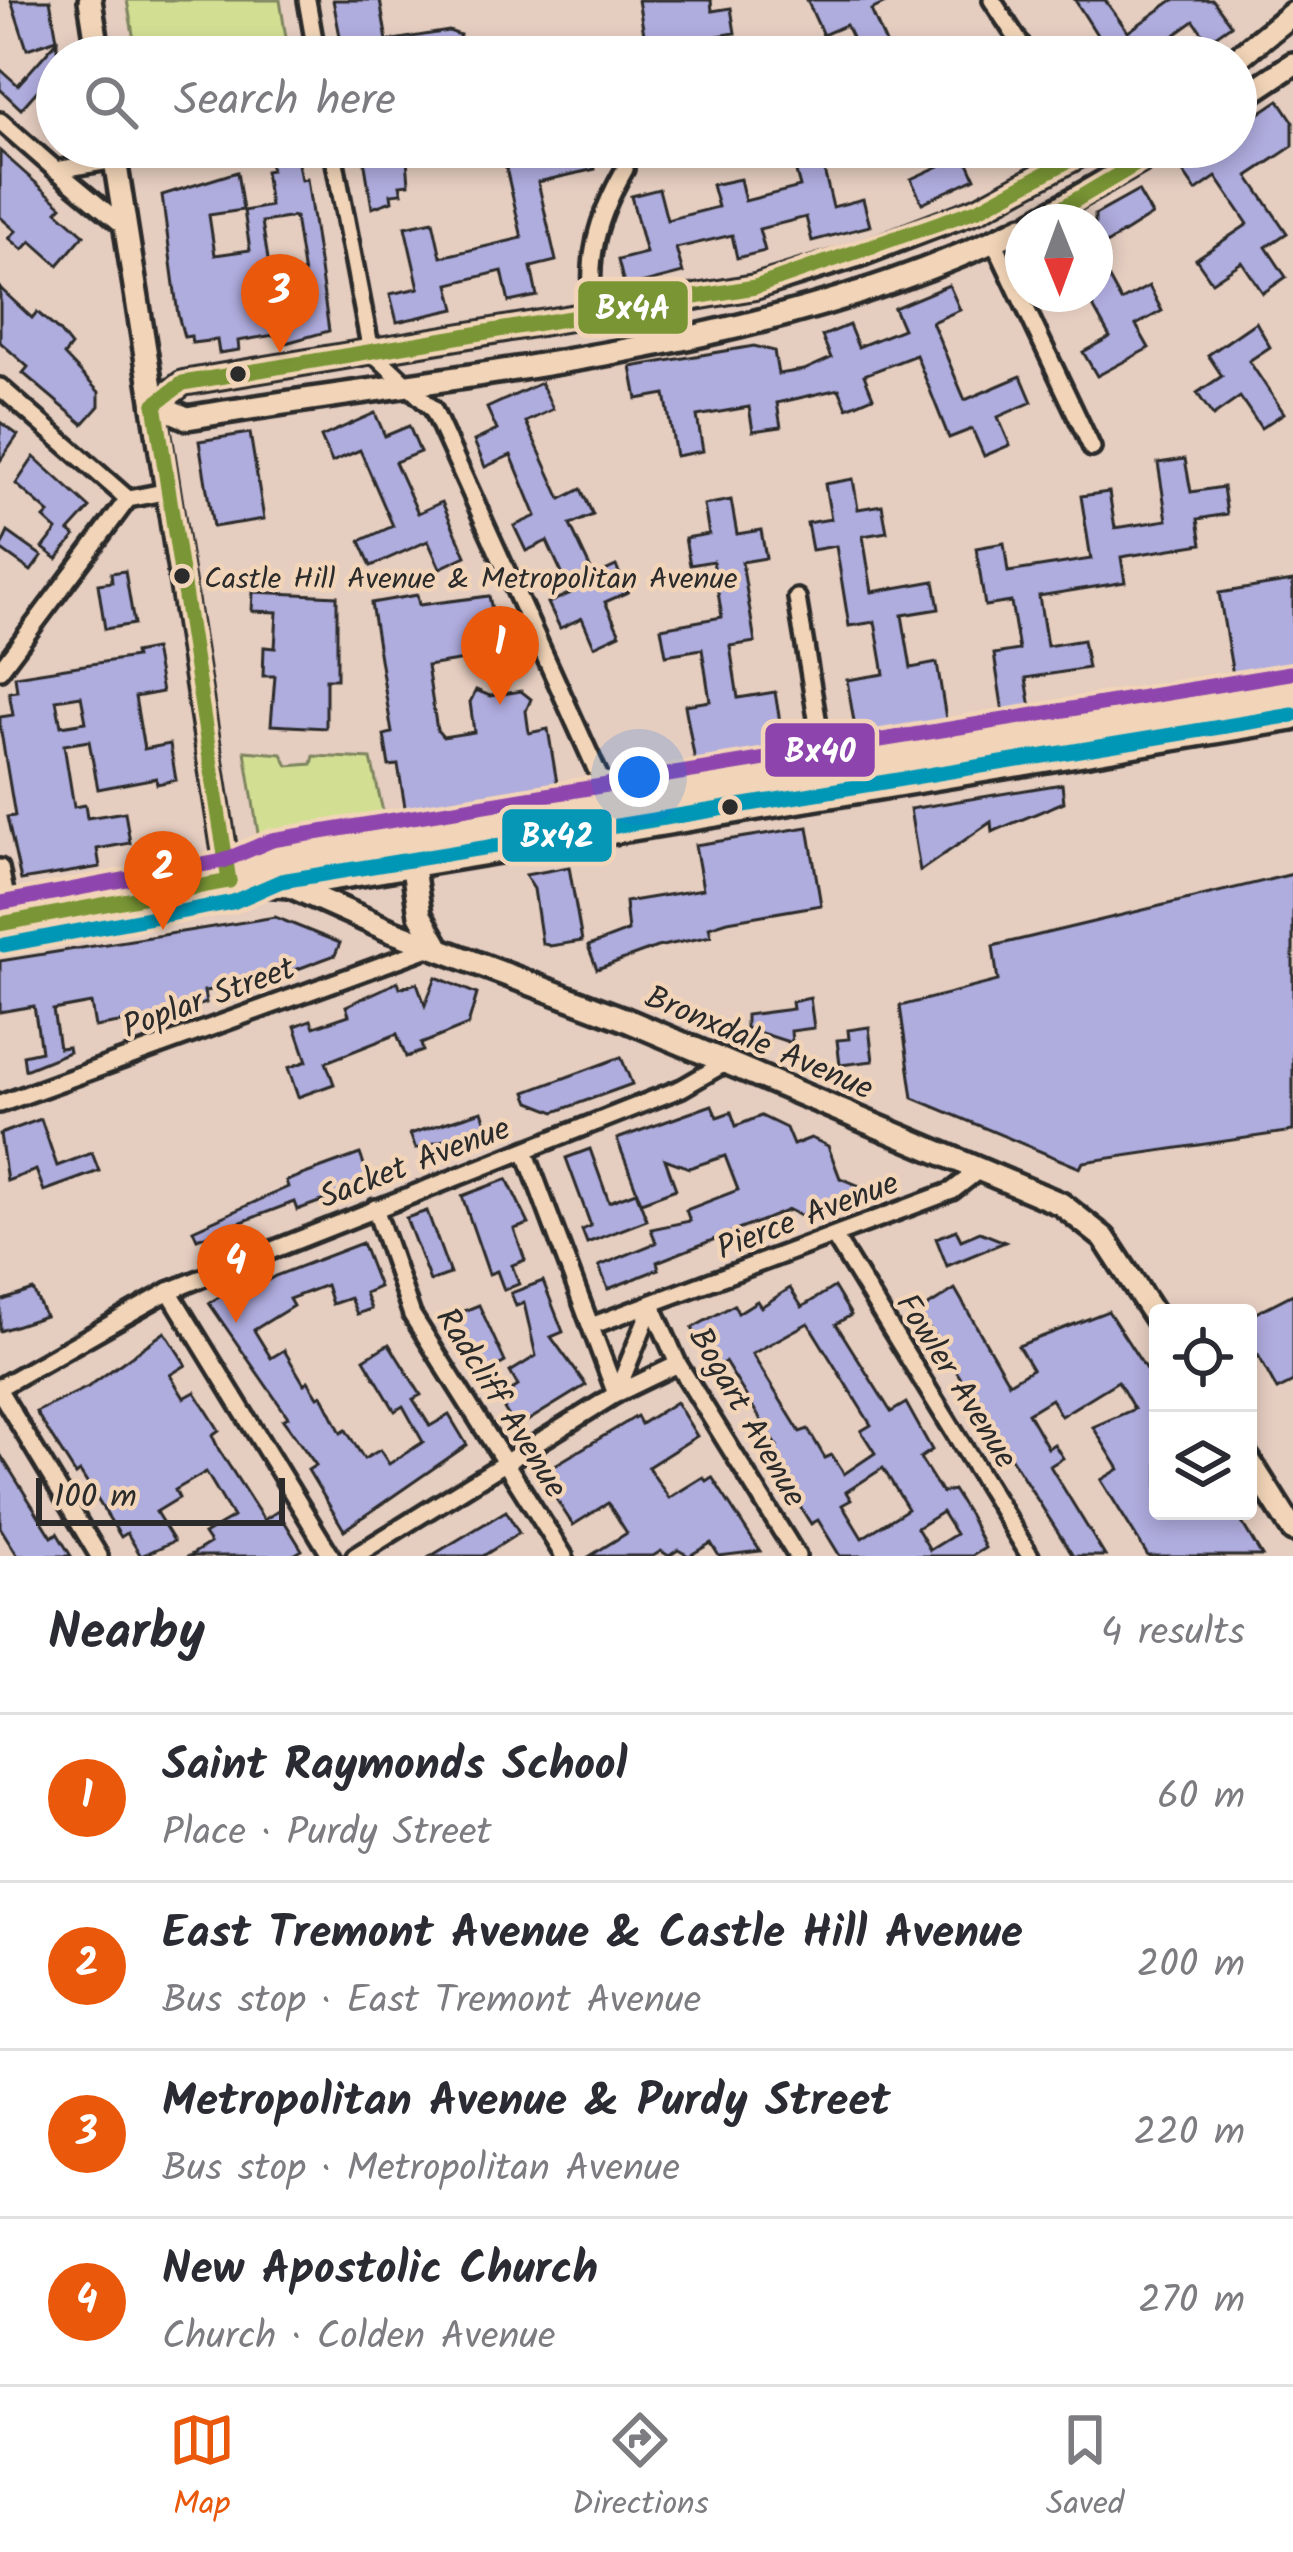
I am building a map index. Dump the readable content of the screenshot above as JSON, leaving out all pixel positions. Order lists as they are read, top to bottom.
{
  "streets": {
    "street": [
      "Poplar Street",
      "Bronxdale Avenue",
      "Sacket Avenue",
      "Pierce Avenue",
      "Fowler Avenue",
      "Radcliff Avenue",
      "Bogart Avenue"
    ]
  },
  "crossings": [
    ["Poplar Street", "Bronxdale Avenue"],
    ["Bronxdale Avenue", "Sacket Avenue"],
    ["Bronxdale Avenue", "Pierce Avenue"],
    ["Sacket Avenue", "Radcliff Avenue"],
    ["Pierce Avenue", "Fowler Avenue"],
    ["Pierce Avenue", "Bogart Avenue"]
  ],
  "places": ["Castle Hill Avenue & Metropolitan Avenue"],
  "lines": ["transit line Bx4A", "transit line Bx40", "transit line Bx42"],
  "scale_bar": "100 m",
  "north": "bottom",
  "page": {
    "search": "Search here",
    "pins": [
      "3",
      "1",
      "2",
      "4"
    ],
    "scale": "100 m",
    "heading": ["Nearby", "4 results"],
    "list": [
      {
        "mark": "1",
        "name": "Saint Raymonds School",
        "note": "Place · Purdy Street",
        "value": "60 m"
      },
      {
        "mark": "2",
        "name": "East Tremont Avenue & Castle Hill Avenue",
        "note": "Bus stop · East Tremont Avenue",
        "value": "200 m"
      },
      {
        "mark": "3",
        "name": "Metropolitan Avenue & Purdy Street",
        "note": "Bus stop · Metropolitan Avenue",
        "value": "220 m"
      },
      {
        "mark": "4",
        "name": "New Apostolic Church",
        "note": "Church · Colden Avenue",
        "value": "270 m"
      }
    ],
    "nav": ["Map", "Directions", "Saved"]
  }
}
